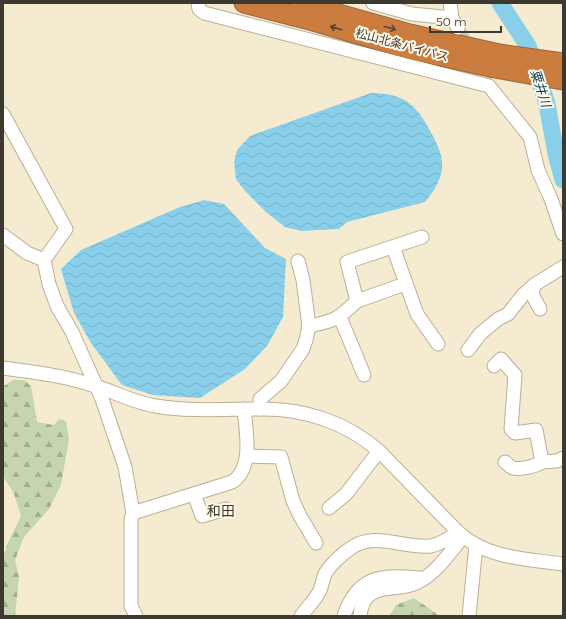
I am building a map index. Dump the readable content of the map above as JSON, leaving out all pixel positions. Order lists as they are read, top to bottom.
{
  "streets": {
    "highway": ["松山北条バイパス"]
  },
  "districts": ["和田"],
  "water": ["粟井川"],
  "scale_bar": "50 m"
}
